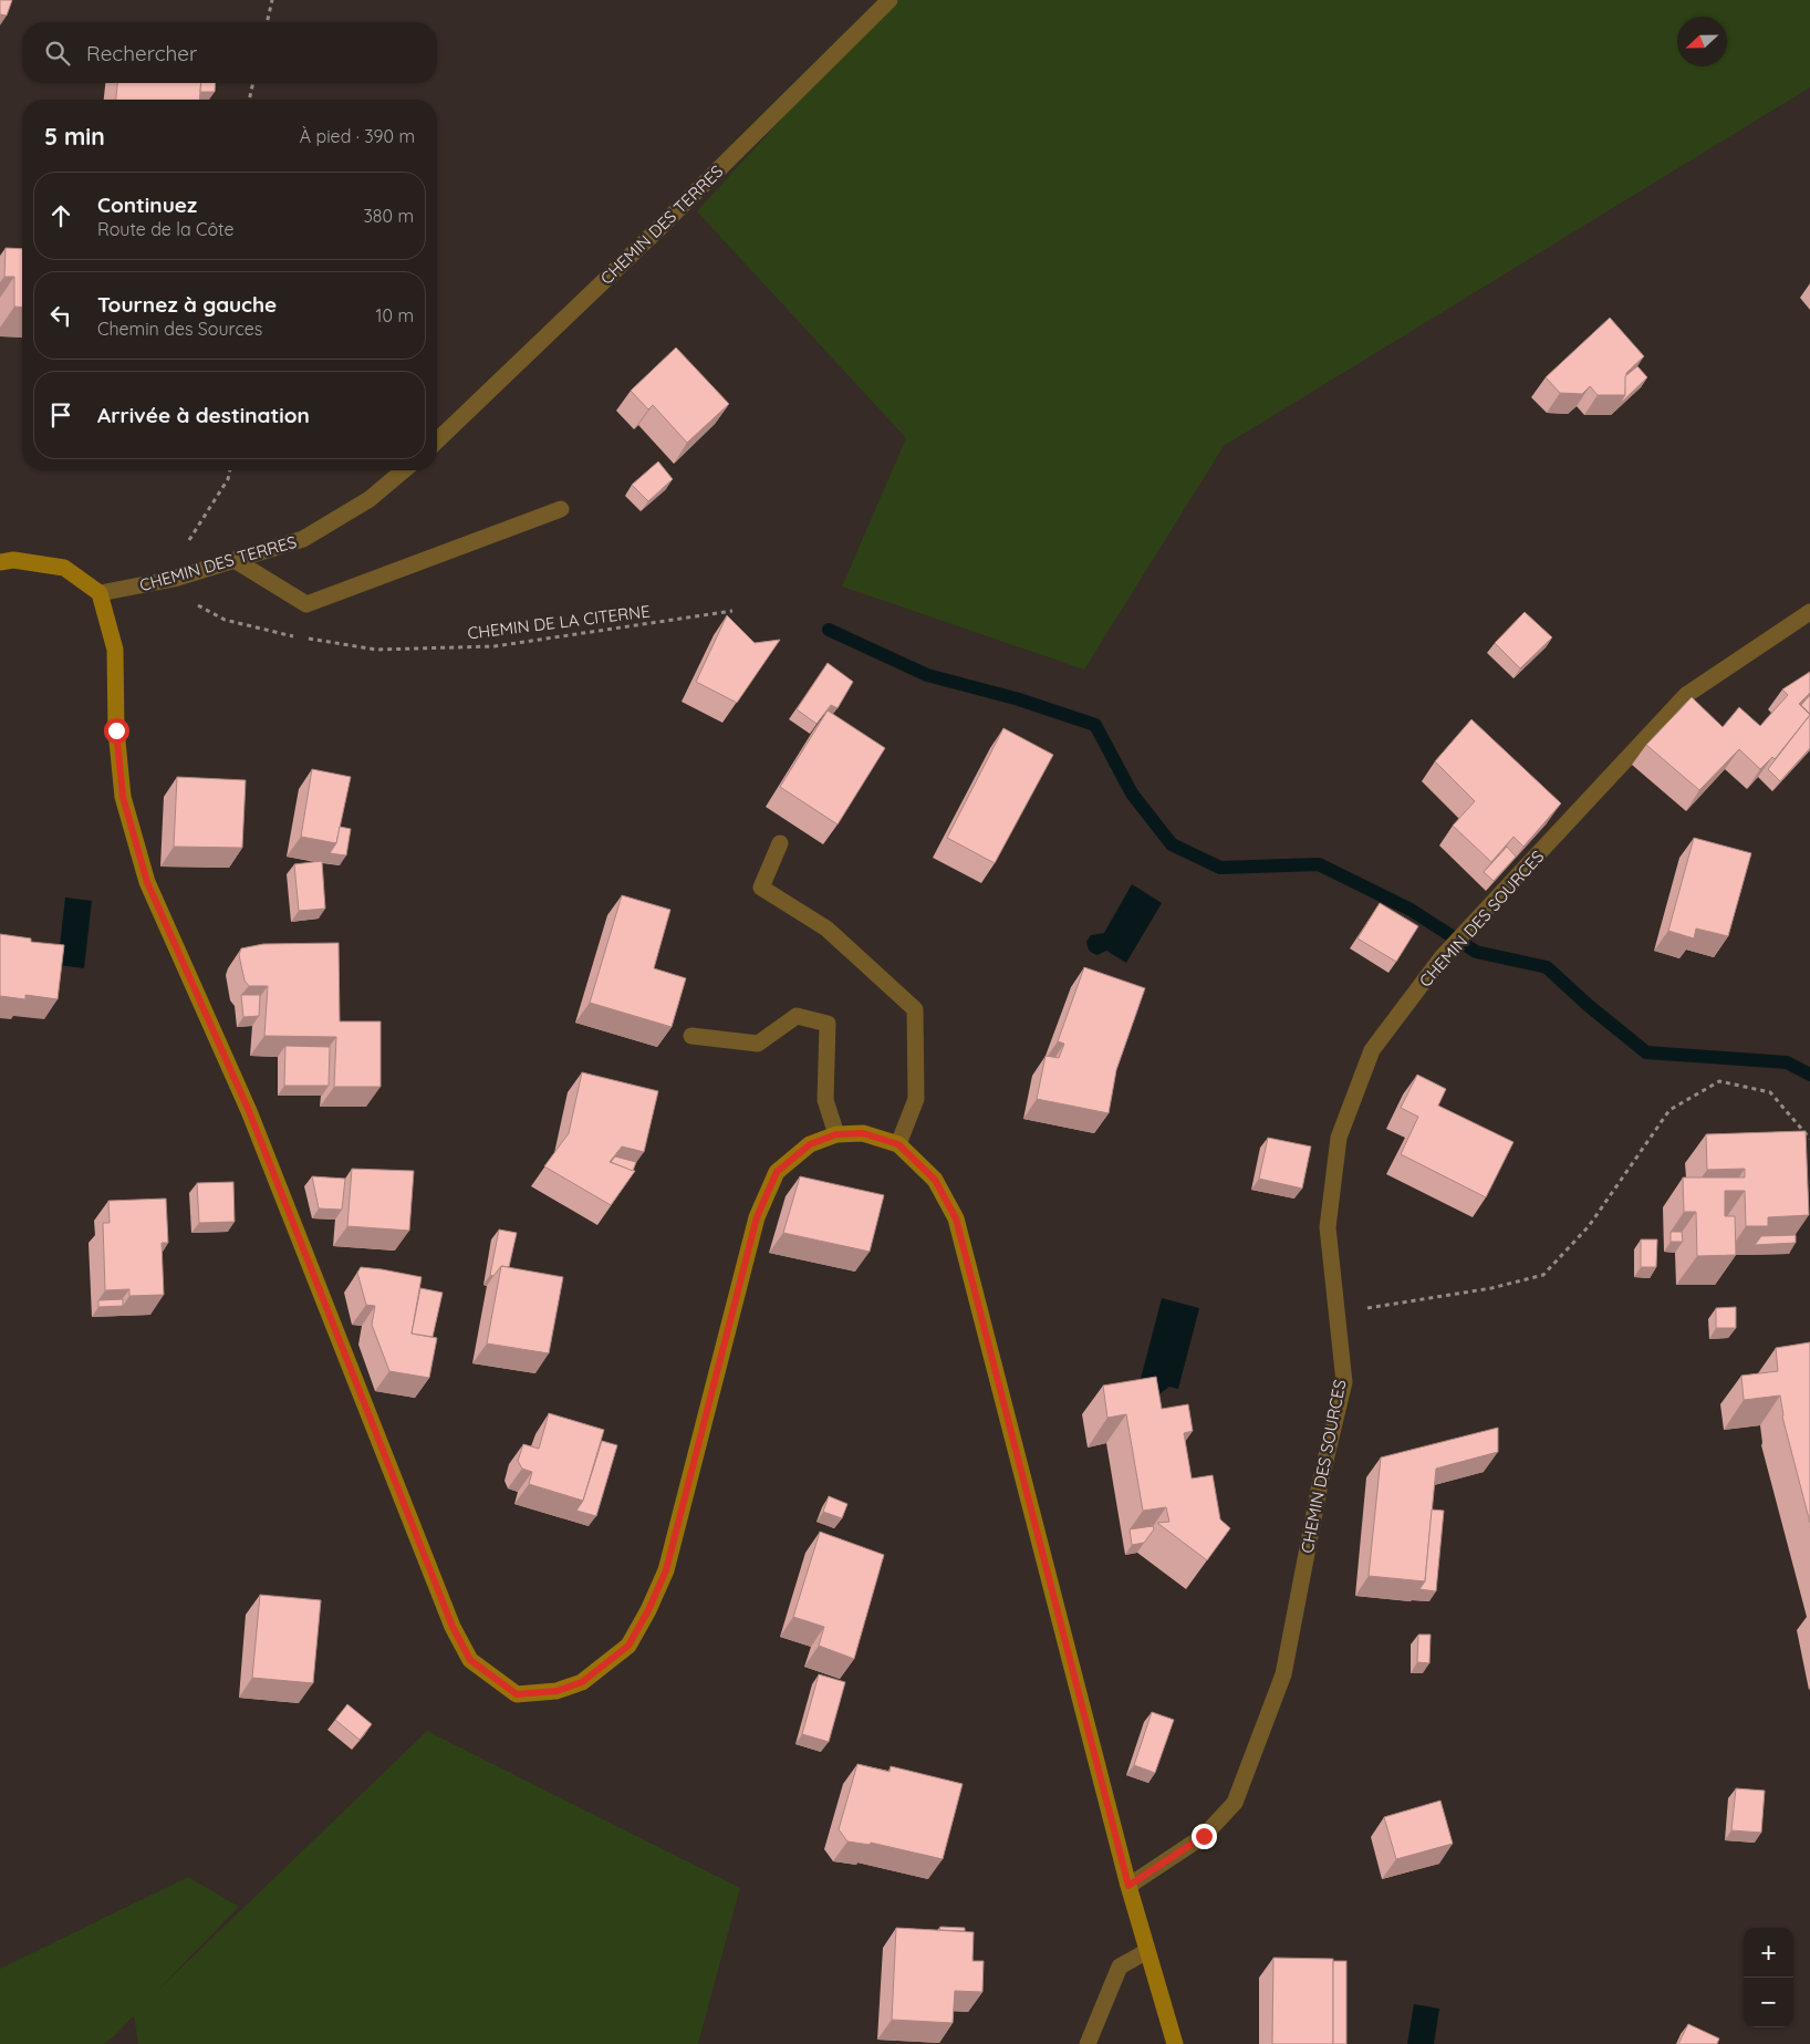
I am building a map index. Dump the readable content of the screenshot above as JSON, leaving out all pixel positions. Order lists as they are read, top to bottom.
{
  "streets": {
    "street": ["CHEMIN DES TERRES", "CHEMIN DES SOURCES"],
    "path": ["CHEMIN DE LA CITERNE"]
  },
  "north": "left",
  "page": {
    "search": "Rechercher",
    "heading": ["5 min", "À pied · 390 m"],
    "list": [
      ["Continuez", "Route de la Côte", "380 m"],
      ["Tournez à gauche", "Chemin des Sources", "10 m"],
      "Arrivée à destination"
    ],
    "map_buttons": ["+", "−"]
  }
}
